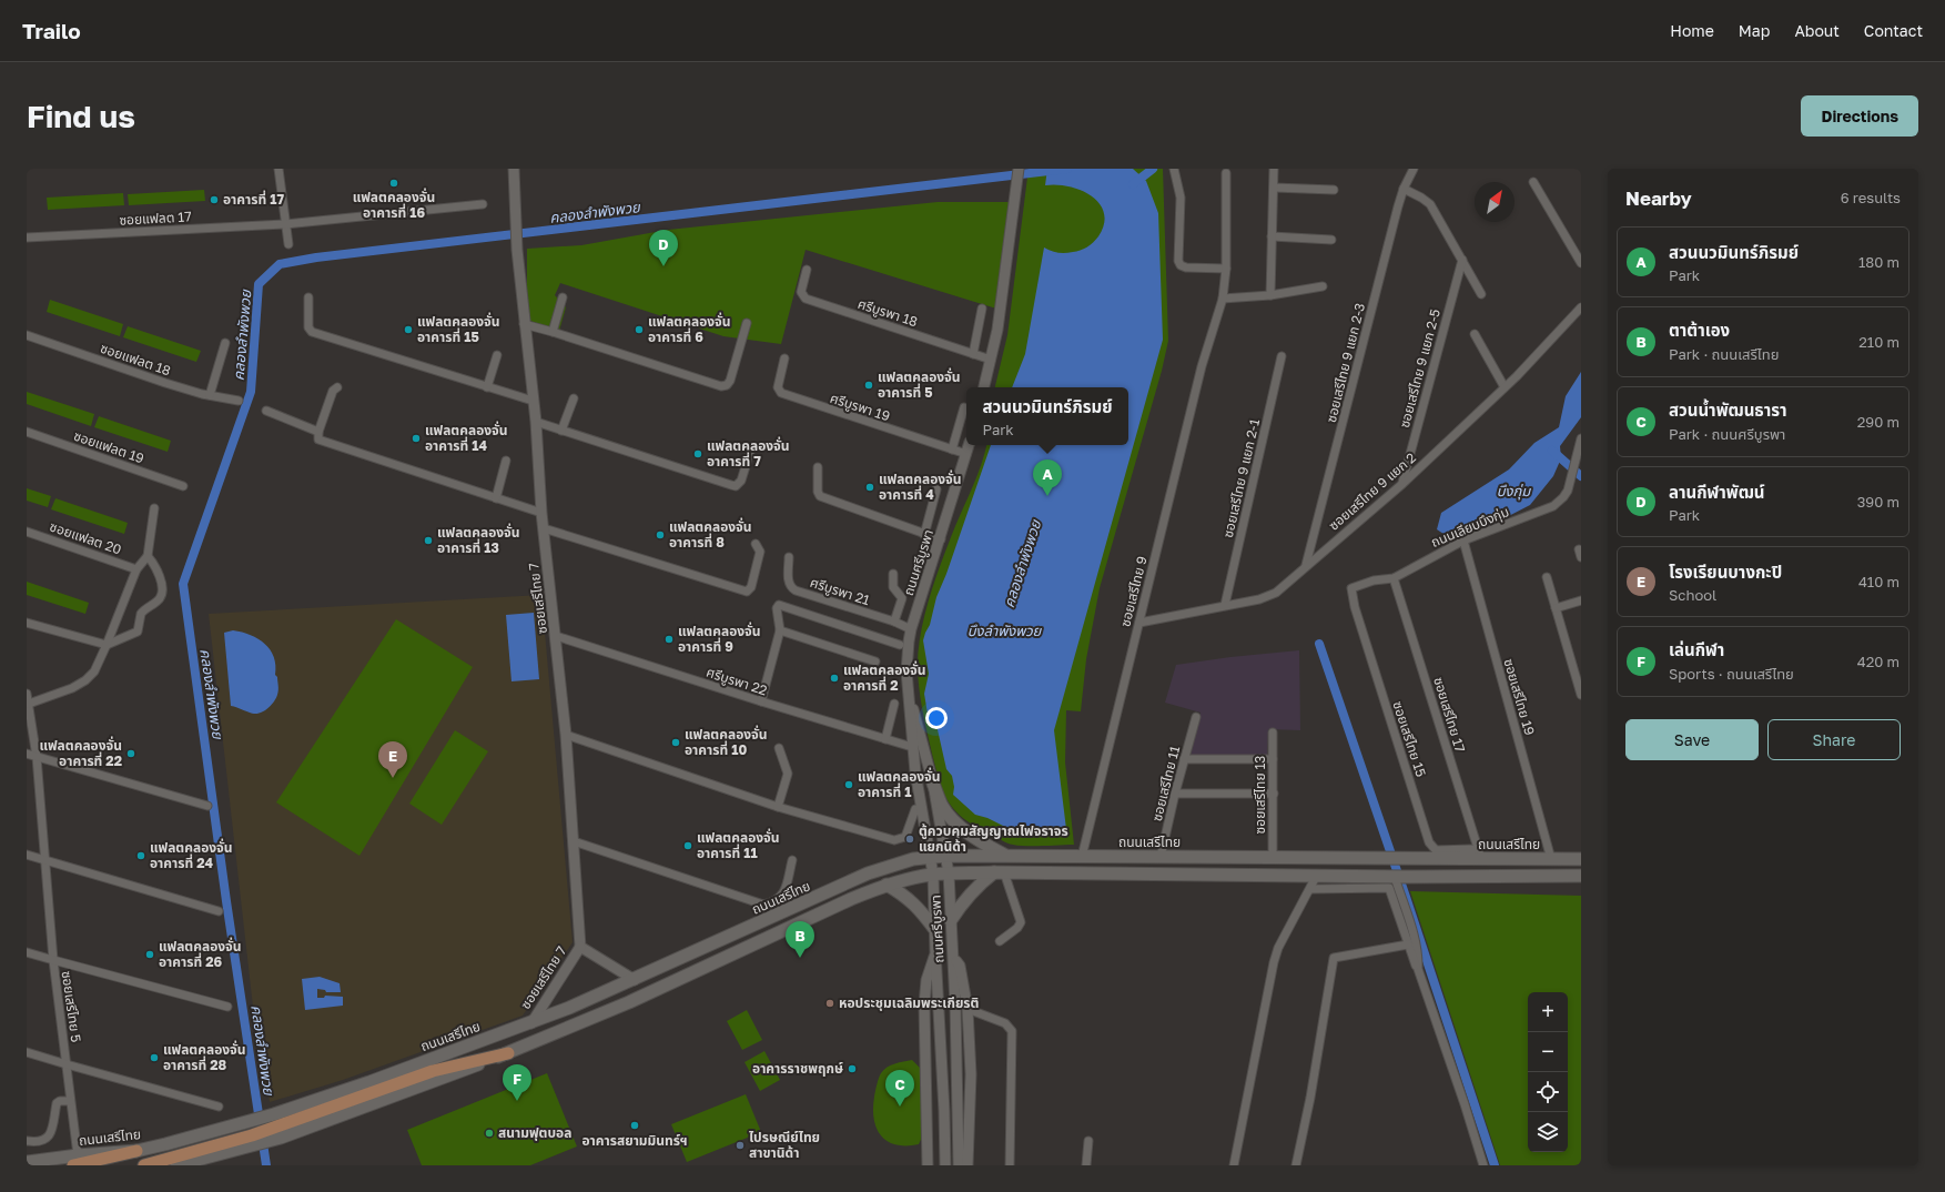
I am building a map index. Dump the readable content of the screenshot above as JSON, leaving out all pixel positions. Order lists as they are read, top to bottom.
{
  "streets": {
    "main road": ["ถนนเสรีไทย"],
    "street": [
      "ซอยแฟลต 17",
      "ศรีบูรพา 18",
      "ซอยแฟลต 18",
      "ซอยเสรีไทย 9 แยก 2-3",
      "ซอยเสรีไทย 9 แยก 2-5",
      "ศรีบูรพา 19",
      "ซอยแฟลต 19",
      "ซอยเสรีไทย 9 แยก 2-1",
      "ซอยเสรีไทย 9 แยก 2",
      "ถนนเลียบบึงกุ่ม",
      "ซอยแฟลต 20",
      "ถนนศรีบูรพา",
      "ศรีบูรพา 21",
      "ซอยเสรีไทย 9",
      "ซอยเสรีไทย 7",
      "ศรีบูรพา 22",
      "ซอยเสรีไทย 19",
      "ซอยเสรีไทย 17",
      "ซอยเสรีไทย 15",
      "ซอยเสรีไทย 11",
      "ซอยเสรีไทย 13",
      "ซอยเสรีไทย 5"
    ]
  },
  "crossings": [
    ["ซอยเสรีไทย 9 แยก 2-3", "ซอยเสรีไทย 9 แยก 2"],
    ["ซอยเสรีไทย 9 แยก 2-5", "ซอยเสรีไทย 9 แยก 2"],
    ["ศรีบูรพา 19", "ถนนศรีบูรพา"],
    ["ซอยเสรีไทย 9 แยก 2-1", "ซอยเสรีไทย 9 แยก 2"],
    ["ซอยเสรีไทย 9 แยก 2", "ซอยเสรีไทย 9"],
    ["ถนนเลียบบึงกุ่ม", "ซอยเสรีไทย 19"],
    ["ถนนเลียบบึงกุ่ม", "ซอยเสรีไทย 17"],
    ["ถนนเลียบบึงกุ่ม", "ซอยเสรีไทย 15"],
    ["ถนนศรีบูรพา", "ศรีบูรพา 21"],
    ["ถนนศรีบูรพา", "ศรีบูรพา 22"],
    ["ถนนศรีบูรพา", "ถนนเสรีไทย"],
    ["ซอยเสรีไทย 9", "ถนนเสรีไทย"],
    ["ซอยเสรีไทย 7", "ศรีบูรพา 22"],
    ["ซอยเสรีไทย 7", "ถนนเสรีไทย"],
    ["ซอยเสรีไทย 19", "ถนนเสรีไทย"],
    ["ซอยเสรีไทย 17", "ซอยเสรีไทย 15"],
    ["ซอยเสรีไทย 17", "ถนนเสรีไทย"],
    ["ซอยเสรีไทย 15", "ถนนเสรีไทย"],
    ["ซอยเสรีไทย 11", "ถนนเสรีไทย"],
    ["ซอยเสรีไทย 13", "ถนนเสรีไทย"],
    ["ถนนเสรีไทย", "ซอยเสรีไทย 5"]
  ],
  "water": ["คลองลำพังพวย", "บึงกุ่ม", "บึงลำพังพวย"],
  "places": [
    "แฟลตคลองจั่น อาคารที่ 16",
    "อาคารที่ 17",
    "แฟลตคลองจั่น อาคารที่ 15",
    "แฟลตคลองจั่น อาคารที่ 6",
    "แฟลตคลองจั่น อาคารที่ 5",
    "แฟลตคลองจั่น อาคารที่ 14",
    "แฟลตคลองจั่น อาคารที่ 7",
    "แฟลตคลองจั่น อาคารที่ 4",
    "แฟลตคลองจั่น อาคารที่ 8",
    "แฟลตคลองจั่น อาคารที่ 13",
    "แฟลตคลองจั่น อาคารที่ 9",
    "แฟลตคลองจั่น อาคารที่ 2",
    "แฟลตคลองจั่น อาคารที่ 10",
    "แฟลตคลองจั่น อาคารที่ 22",
    "แฟลตคลองจั่น อาคารที่ 1",
    "ตู้ควบคุมสัญญาณไฟจราจร แยกนิด้า",
    "แฟลตคลองจั่น อาคารที่ 11",
    "แฟลตคลองจั่น อาคารที่ 24",
    "แฟลตคลองจั่น อาคารที่ 26",
    "หอประชุมเฉลิมพระเกียรติ",
    "แฟลตคลองจั่น อาคารที่ 28",
    "อาคารราชพฤกษ์",
    "อาคารสยามมินทร์ฯ",
    "สนามฟุตบอล",
    "ไปรษณีย์ไทย สาขานิด้า"
  ],
  "north": "top right",
  "page": {
    "header": "Trailo",
    "nav": [
      "Home",
      "Map",
      "About",
      "Contact"
    ],
    "buttons": [
      "Directions",
      ["Save", "Share"]
    ],
    "title": "Find us",
    "heading": ["Nearby", "6 results"],
    "list": [
      {
        "mark": "A",
        "name": "สวนนวมินทร์ภิรมย์",
        "note": "Park",
        "value": "180 m"
      },
      {
        "mark": "B",
        "name": "ตาต้าเอง",
        "note": "Park · ถนนเสรีไทย",
        "value": "210 m"
      },
      {
        "mark": "C",
        "name": "สวนน้ำพัฒนธารา",
        "note": "Park · ถนนศรีบูรพา",
        "value": "290 m"
      },
      {
        "mark": "D",
        "name": "ลานกีฬาพัฒน์",
        "note": "Park",
        "value": "390 m"
      },
      {
        "mark": "E",
        "name": "โรงเรียนบางกะปิ",
        "note": "School",
        "value": "410 m"
      },
      {
        "mark": "F",
        "name": "เล่นกีฬา",
        "note": "Sports · ถนนเสรีไทย",
        "value": "420 m"
      }
    ],
    "pins": [
      "D",
      "A",
      "E",
      "B",
      "F",
      "C"
    ],
    "popup": ["สวนนวมินทร์ภิรมย์", "Park"],
    "map_buttons": ["+", "−"]
  }
}
